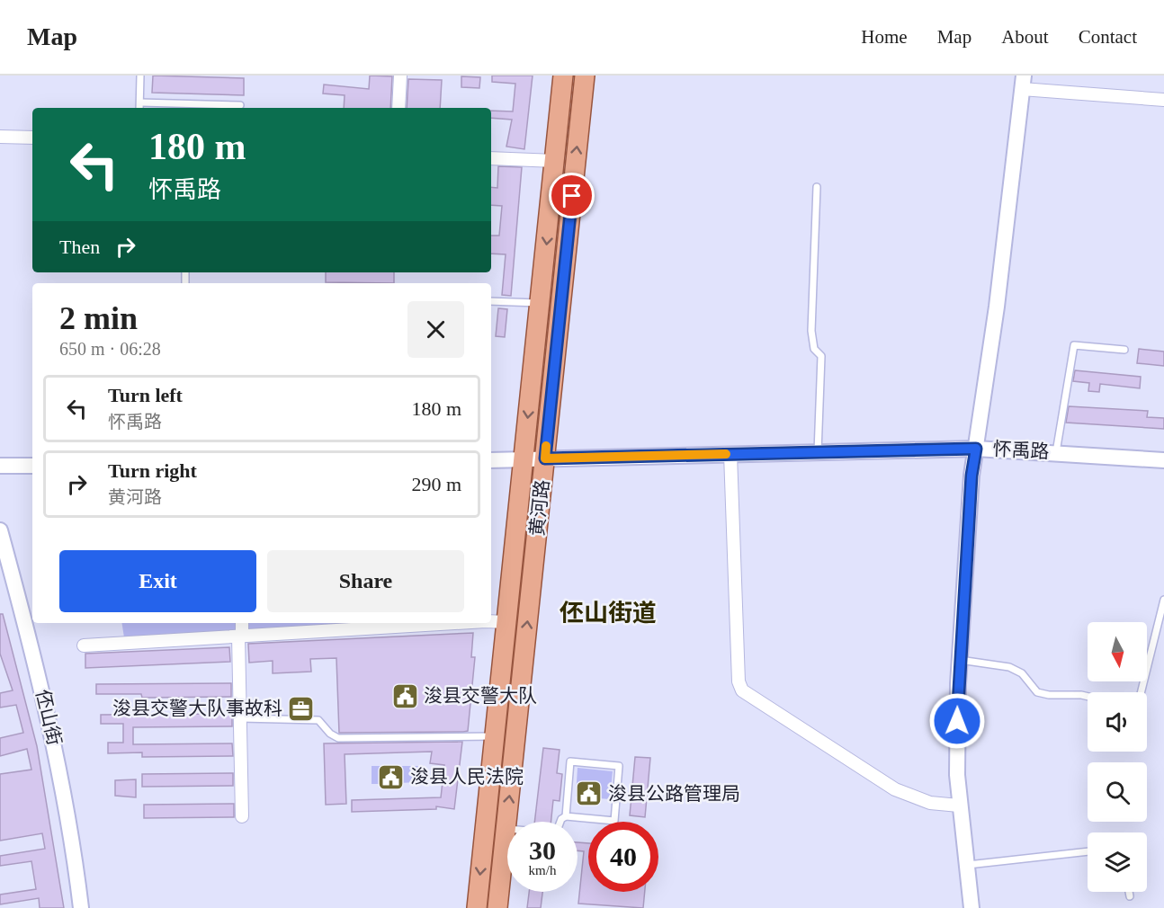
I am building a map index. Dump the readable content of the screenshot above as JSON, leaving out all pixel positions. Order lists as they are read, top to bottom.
{
  "streets": {
    "main road": ["黄河路"],
    "street": ["怀禹路", "伾山街"]
  },
  "crossings": [
    ["怀禹路", "黄河路"]
  ],
  "districts": ["伾山街道"],
  "places": {
    "public building": ["浚县交警大队", "浚县人民法院", "浚县公路管理局"],
    "office": ["浚县交警大队事故科"]
  },
  "north": "bottom",
  "page": {
    "header": "Map",
    "nav": [
      "Home",
      "Map",
      "About",
      "Contact"
    ],
    "turn": ["180 m", "怀禹路"],
    "then": "Then",
    "heading": ["2 min", "650 m · 06:28"],
    "list": [
      {
        "name": "Turn left",
        "note": "怀禹路",
        "value": "180 m"
      },
      {
        "name": "Turn right",
        "note": "黄河路",
        "value": "290 m"
      }
    ],
    "buttons": ["Exit", "Share"],
    "speed": "30 km/h",
    "limit": "40"
  }
}
